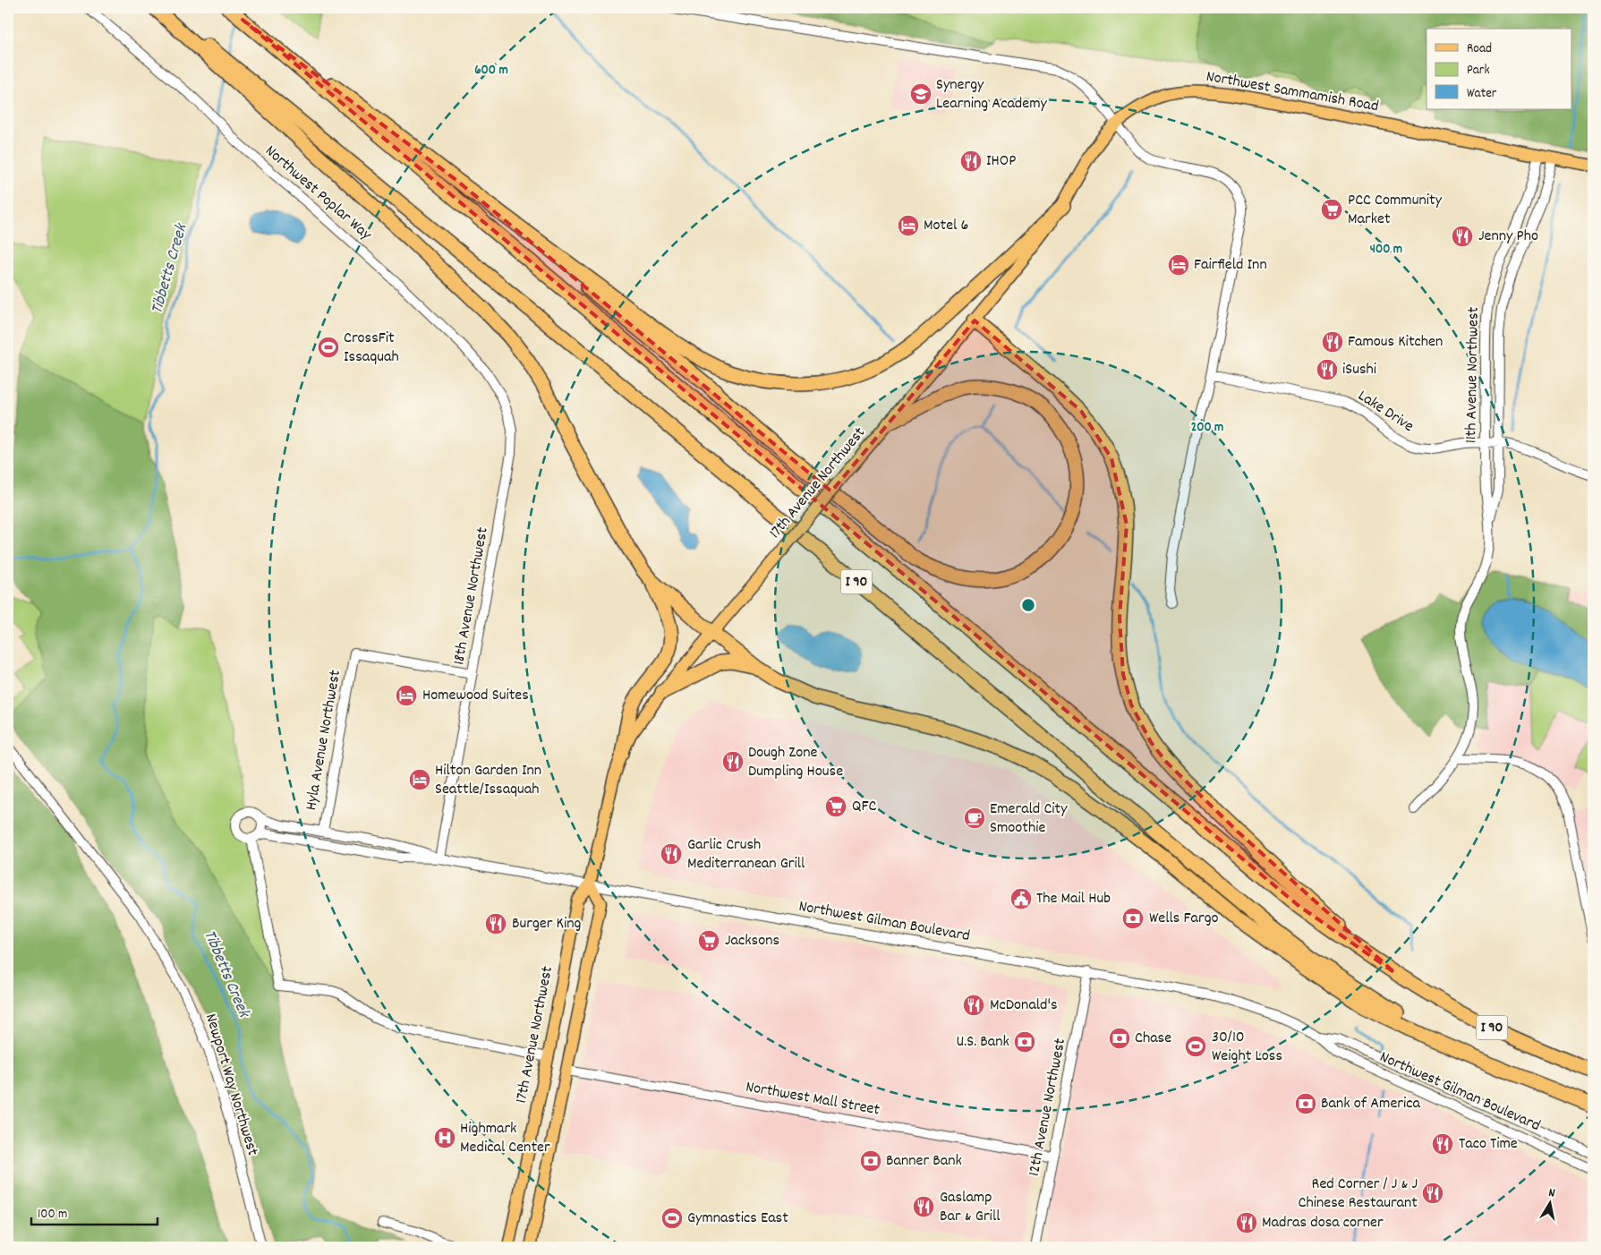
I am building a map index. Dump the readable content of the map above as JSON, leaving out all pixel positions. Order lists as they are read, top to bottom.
{
  "streets": {
    "highway": ["I 90"],
    "main road": ["Northwest Sammamish Road", "17th Avenue Northwest"],
    "street": [
      "Northwest Poplar Way",
      "11th Avenue Northwest",
      "Lake Drive",
      "18th Avenue Northwest",
      "Hyla Avenue Northwest",
      "Northwest Gilman Boulevard",
      "Newport Way Northwest",
      "Northwest Mall Street",
      "12th Avenue Northwest"
    ]
  },
  "crossings": [
    ["Northwest Sammamish Road", "11th Avenue Northwest"],
    ["Northwest Sammamish Road", "17th Avenue Northwest"],
    ["Northwest Poplar Way", "18th Avenue Northwest"],
    ["11th Avenue Northwest", "Lake Drive"],
    ["17th Avenue Northwest", "Northwest Gilman Boulevard"],
    ["18th Avenue Northwest", "Hyla Avenue Northwest"],
    ["18th Avenue Northwest", "Northwest Gilman Boulevard"],
    ["Hyla Avenue Northwest", "Northwest Gilman Boulevard"],
    ["Northwest Gilman Boulevard", "12th Avenue Northwest"],
    ["Northwest Mall Street", "12th Avenue Northwest"]
  ],
  "water": ["Tibbetts Creek"],
  "places": {
    "school or university": ["Synergy Learning Academy"],
    "restaurant": [
      "IHOP",
      "Jenny Pho",
      "Famous Kitchen",
      "iSushi",
      "Dough Zone Dumpling House",
      "Garlic Crush Mediterranean Grill",
      "Burger King",
      "McDonald's",
      "Taco Time",
      "Red Corner / J & J Chinese Restaurant",
      "Gaslamp Bar & Grill",
      "Madras dosa corner"
    ],
    "supermarket": ["PCC Community Market", "QFC", "Jacksons"],
    "hotel": [
      "Motel 6",
      "Fairfield Inn",
      "Homewood Suites",
      "Hilton Garden Inn Seattle/Issaquah"
    ],
    "sports": ["CrossFit Issaquah", "30/10 Weight Loss", "Gymnastics East"],
    "cafe": ["Emerald City Smoothie"],
    "public building": ["The Mail Hub"],
    "bank": [
      "Wells Fargo",
      "Chase",
      "U.S. Bank",
      "Bank of America",
      "Banner Bank"
    ],
    "hospital": ["Highmark Medical Center"]
  },
  "legend": ["Road", "Park", "Water"],
  "scale_bar": "100 m",
  "north": "top",
  "rings": ["600 m", "400 m", "200 m"]
}
